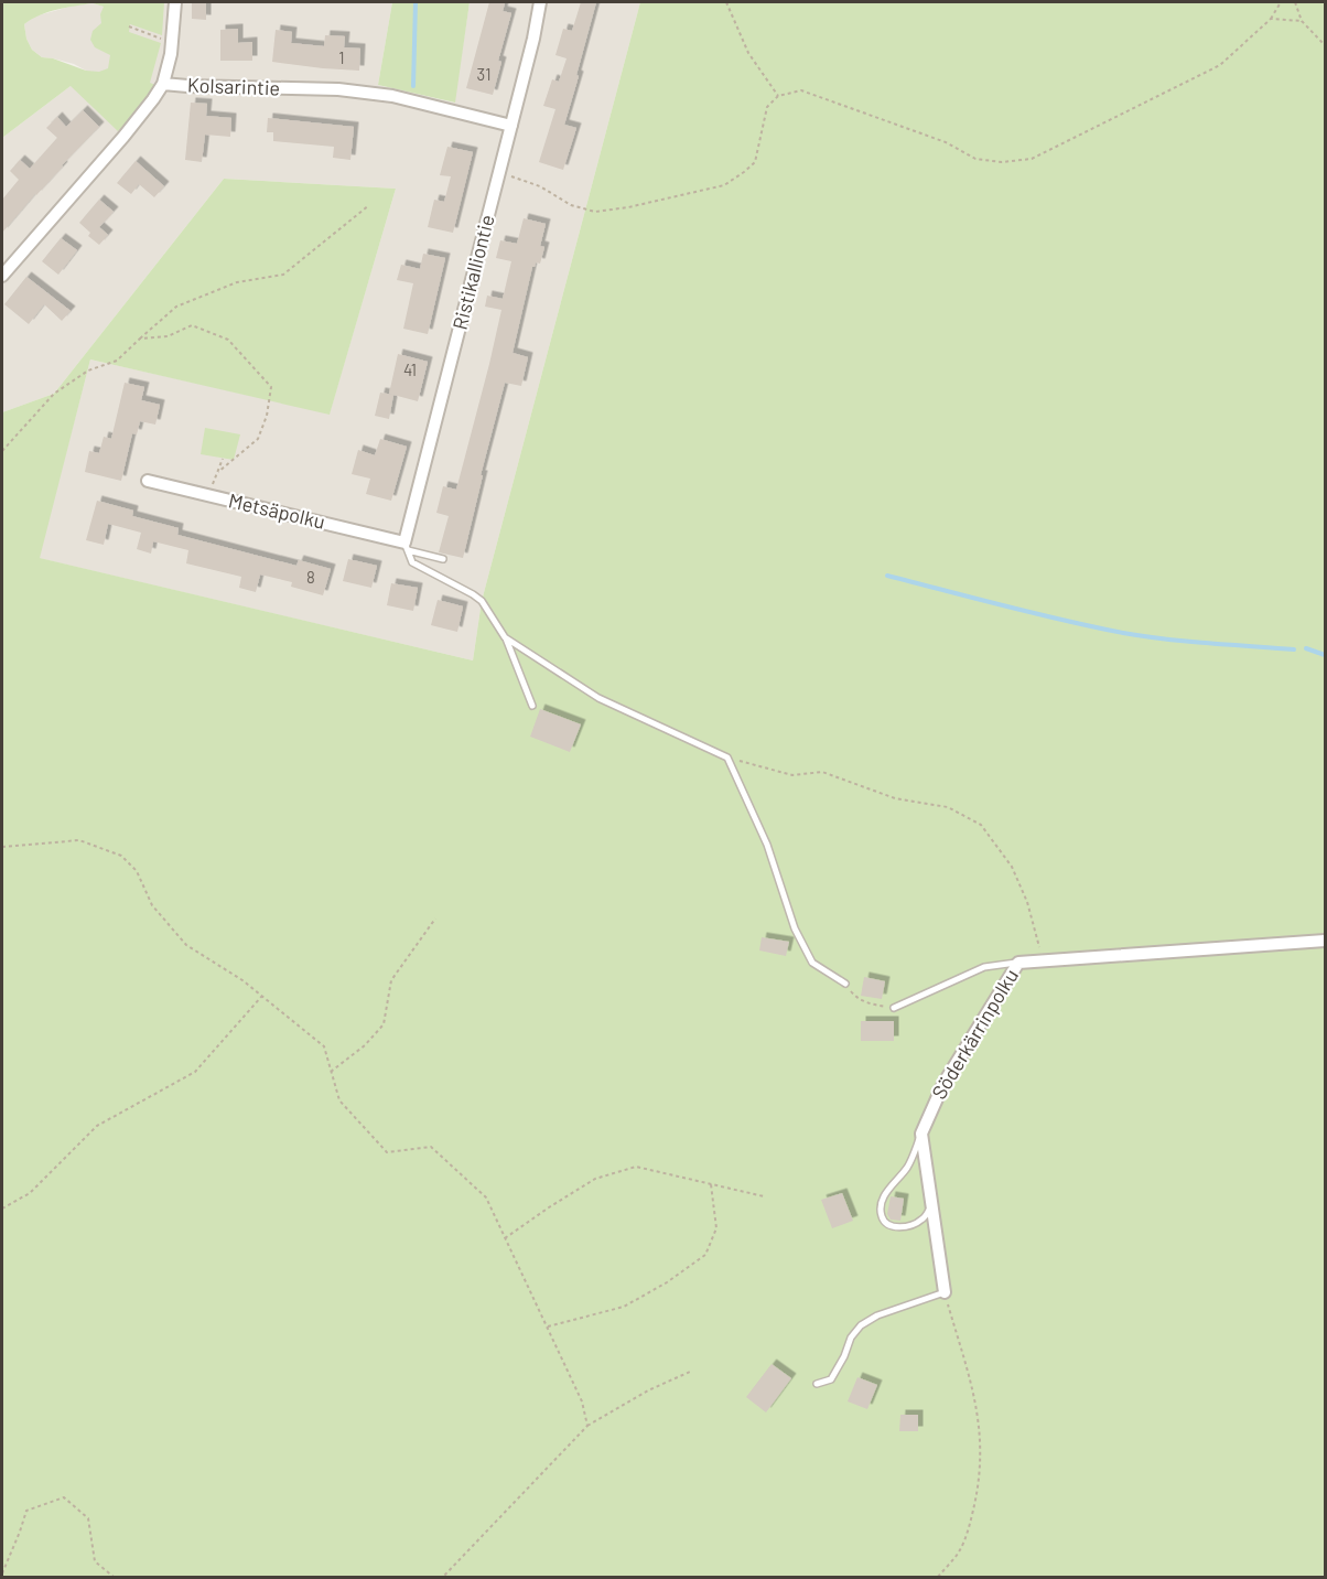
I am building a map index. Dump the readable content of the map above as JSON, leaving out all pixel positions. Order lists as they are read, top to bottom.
{
  "streets": {
    "street": [
      "Kolsarintie",
      "Ristikalliontie",
      "Metsäpolku",
      "Söderkärrinpolku"
    ]
  },
  "crossings": [
    ["Kolsarintie", "Ristikalliontie"],
    ["Ristikalliontie", "Metsäpolku"]
  ],
  "house_numbers": [
    "1",
    "31",
    "41",
    "8"
  ]
}
